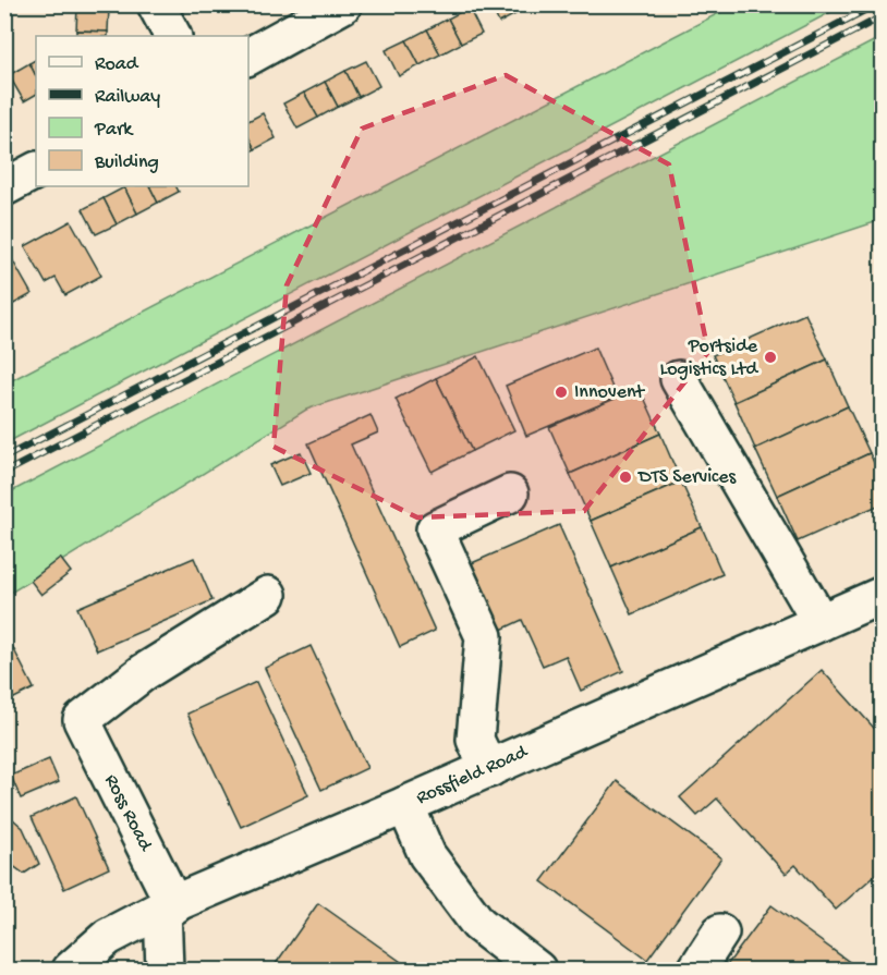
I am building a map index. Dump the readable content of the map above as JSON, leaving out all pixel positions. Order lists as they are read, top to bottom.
{
  "streets": {
    "street": ["Rossfield Road", "Ross Road"]
  },
  "crossings": [
    ["Rossfield Road", "Ross Road"]
  ],
  "places": ["Portside Logistics Ltd", "Innovent", "DTS Services"],
  "legend": [
    "Road",
    "Railway",
    "Park",
    "Building"
  ]
}
